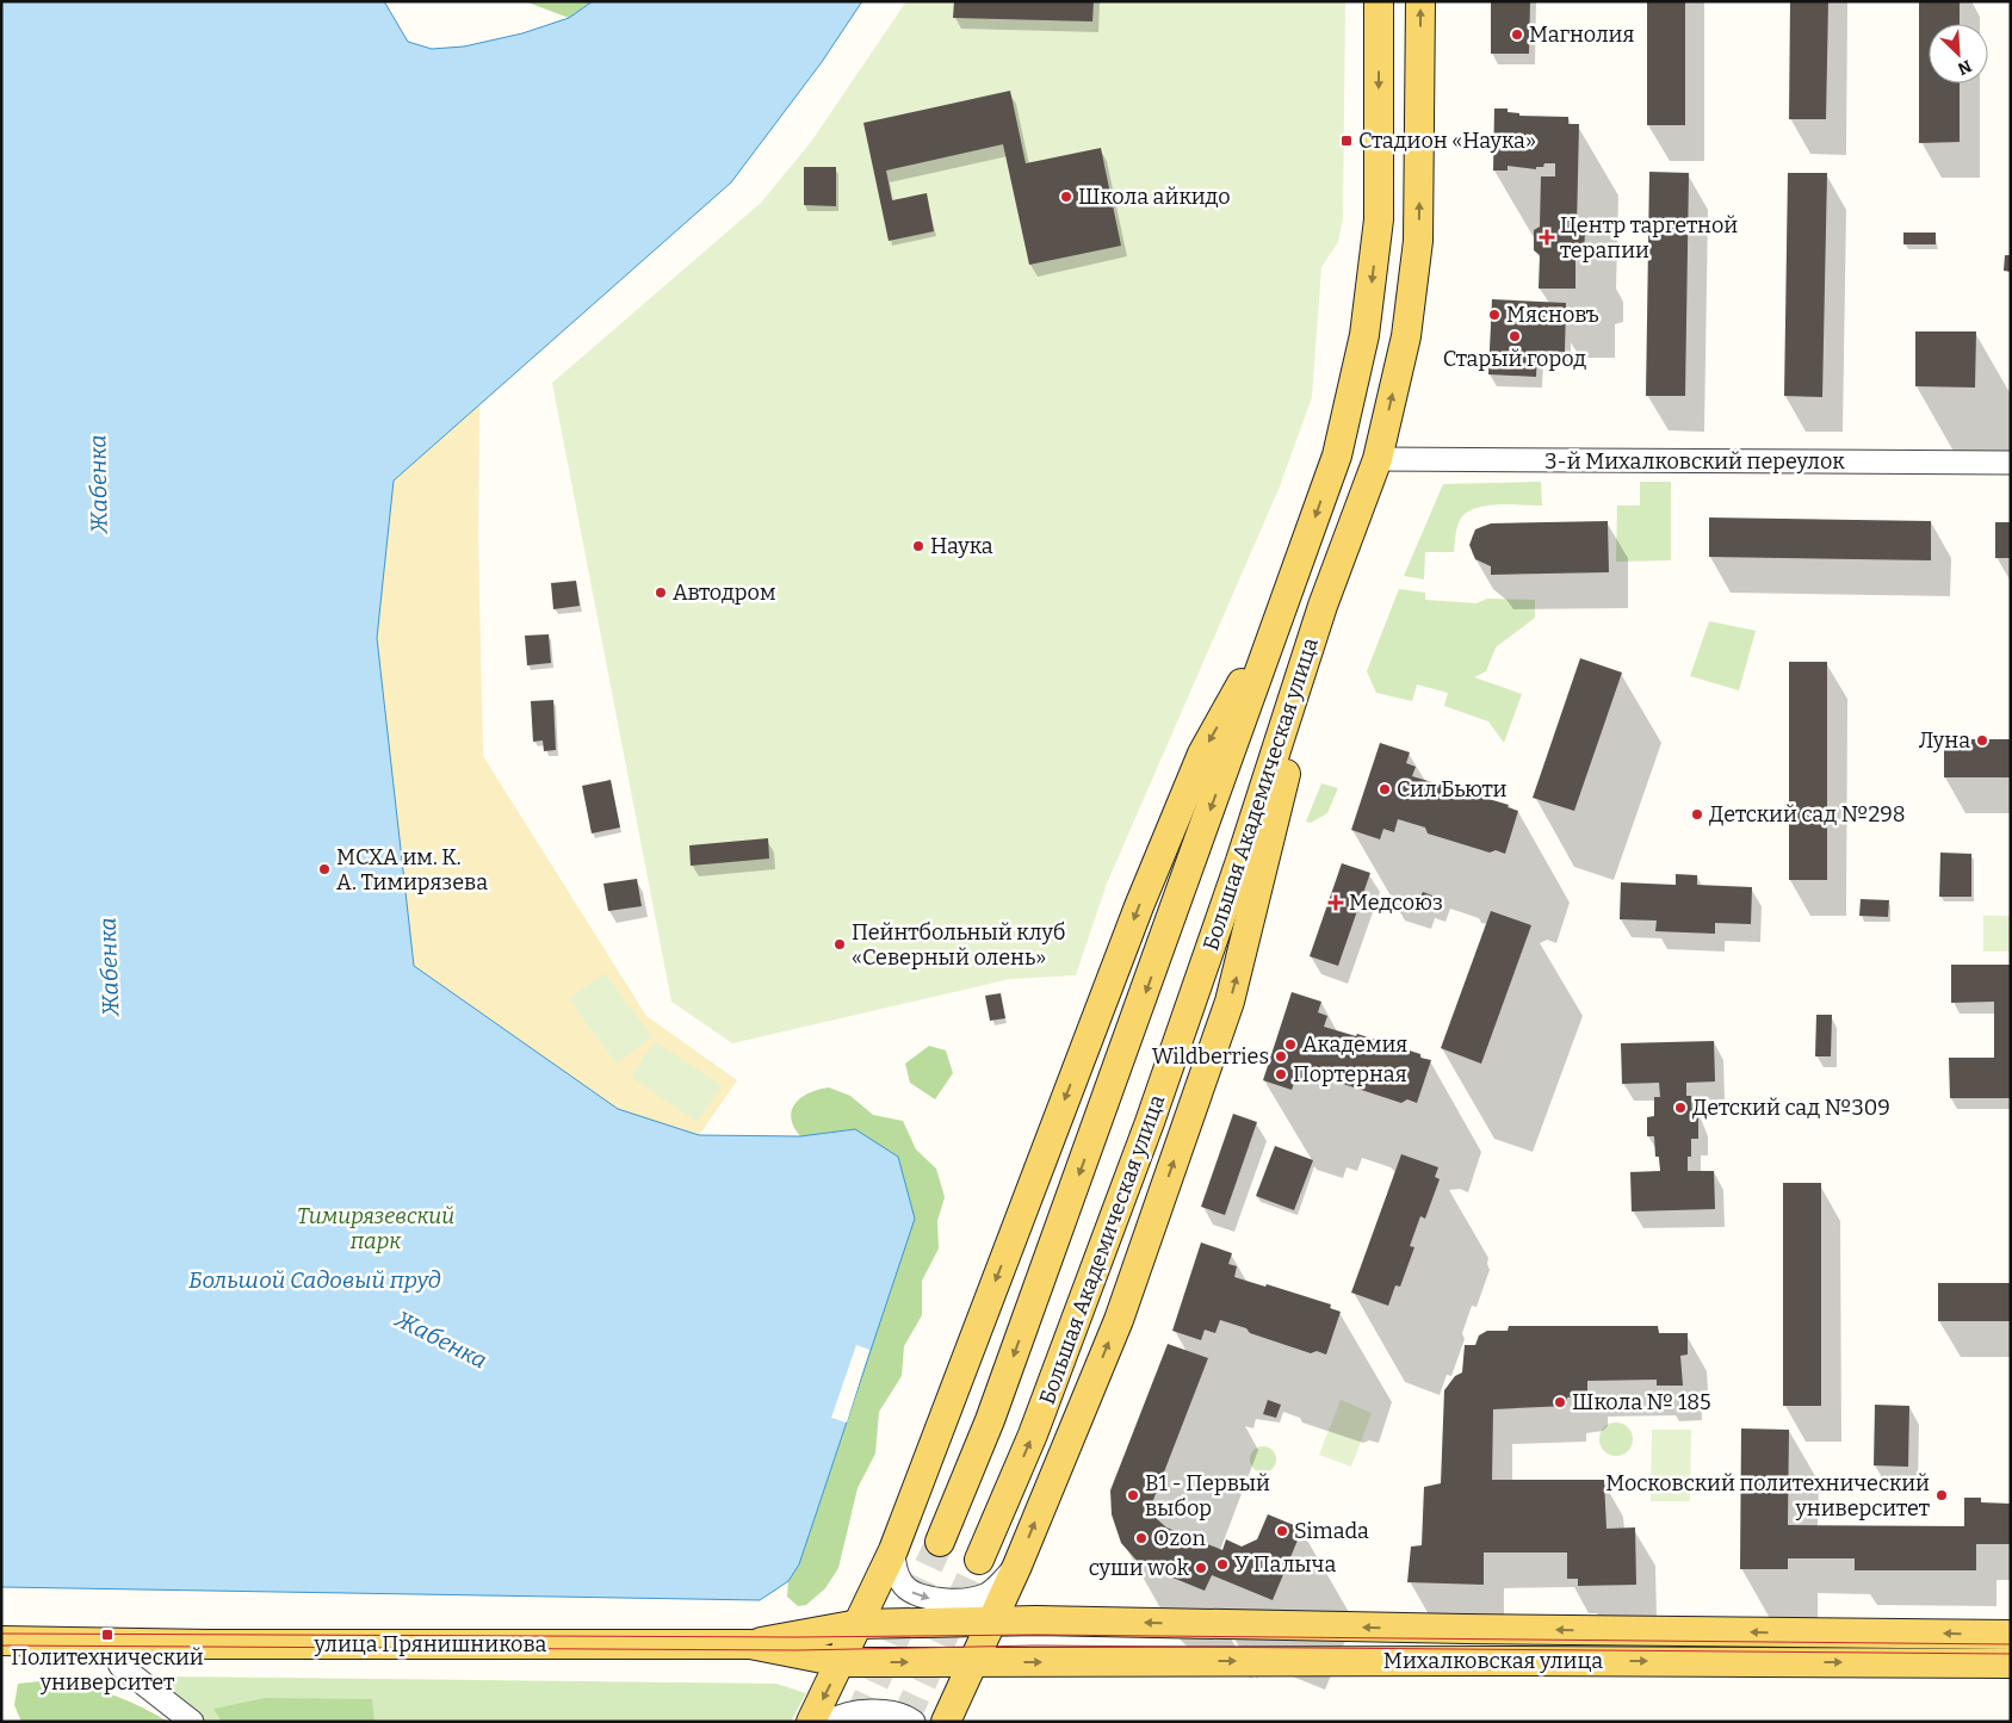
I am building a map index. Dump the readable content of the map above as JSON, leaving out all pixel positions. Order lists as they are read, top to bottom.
{
  "streets": {
    "main road": ["Большая Академическая улица", "улица Прянишникова", "Михалковская улица"],
    "street": ["3-й Михалковский переулок"]
  },
  "crossings": [
    ["3-й Михалковский переулок", "Большая Академическая улица"],
    ["улица Прянишникова", "Михалковская улица"]
  ],
  "water": ["Жабенка", "Большой Садовый пруд"],
  "parks": ["Тимирязевский парк"],
  "places": {
    "other": [
      "Магнолия",
      "Школа айкидо",
      "Мясновъ",
      "Старый город",
      "Наука",
      "Автодром",
      "Луна",
      "Сил Бьюти",
      "Детский сад №298",
      "МСХА им. К. А. Тимирязева",
      "Пейнтбольный клуб «Северный олень»",
      "Академия",
      "Wildberries",
      "Портерная",
      "Детский сад №309",
      "Школа № 185",
      "В1 - Первый выбор",
      "Московский политехнический университет",
      "Simada",
      "Ozon",
      "У Палыча",
      "суши wok"
    ],
    "transit": ["Стадион «Наука»", "Политехнический университет"],
    "health": ["Центр таргетной терапии", "Медсоюз"]
  },
  "north": "bottom right"
}
